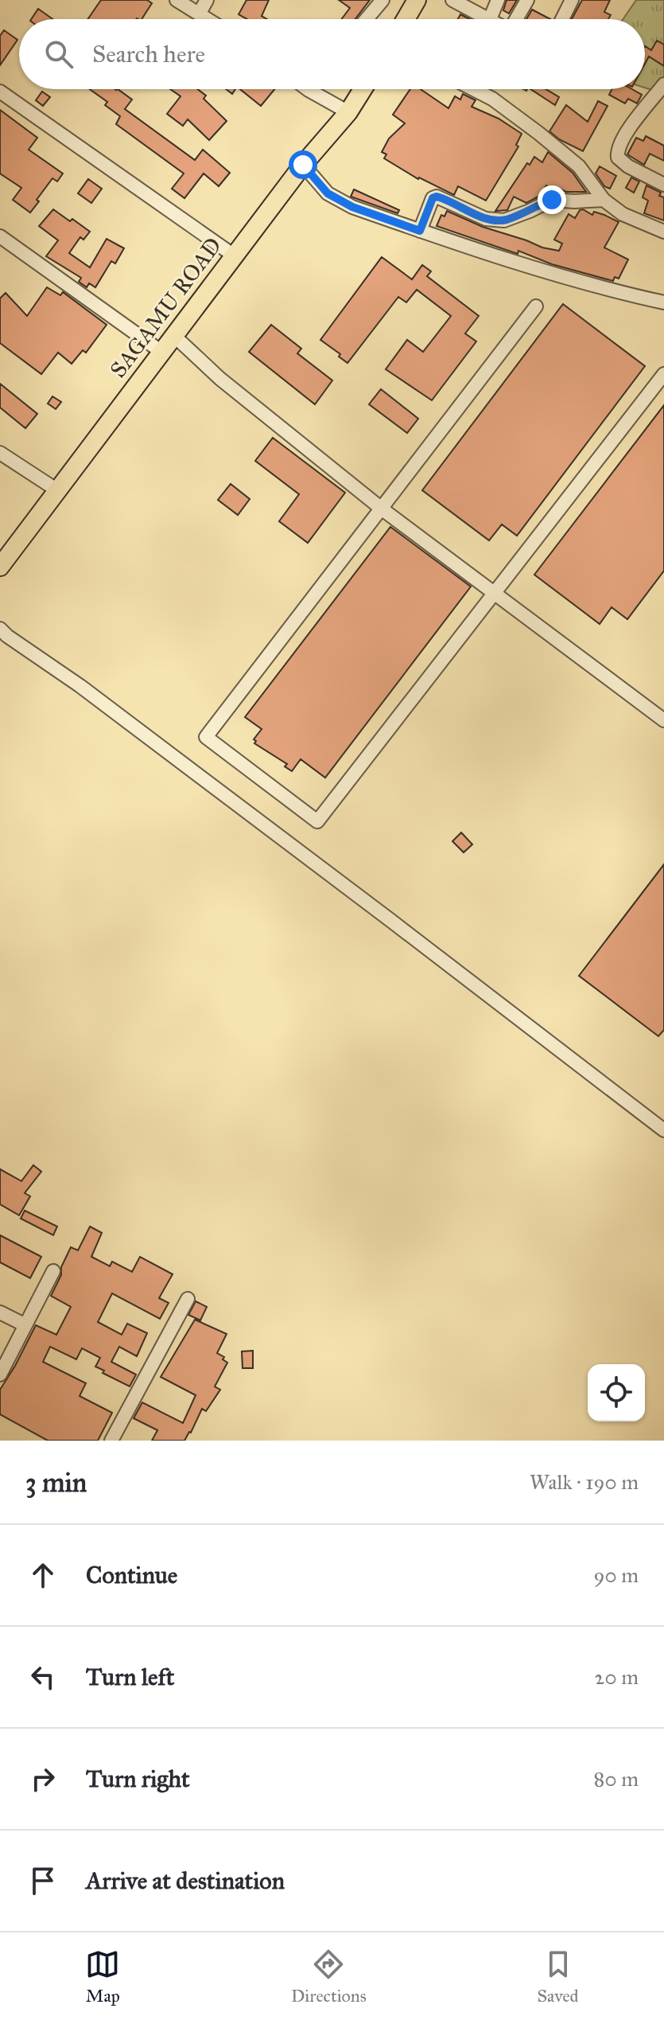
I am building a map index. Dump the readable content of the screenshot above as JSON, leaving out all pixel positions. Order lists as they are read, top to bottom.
{
  "streets": {
    "highway": ["SAGAMU ROAD"]
  },
  "page": {
    "search": "Search here",
    "heading": ["3 min", "Walk · 190 m"],
    "list": [
      ["Continue", "90 m"],
      ["Turn left", "20 m"],
      ["Turn right", "80 m"],
      "Arrive at destination"
    ],
    "nav": ["Map", "Directions", "Saved"]
  }
}
